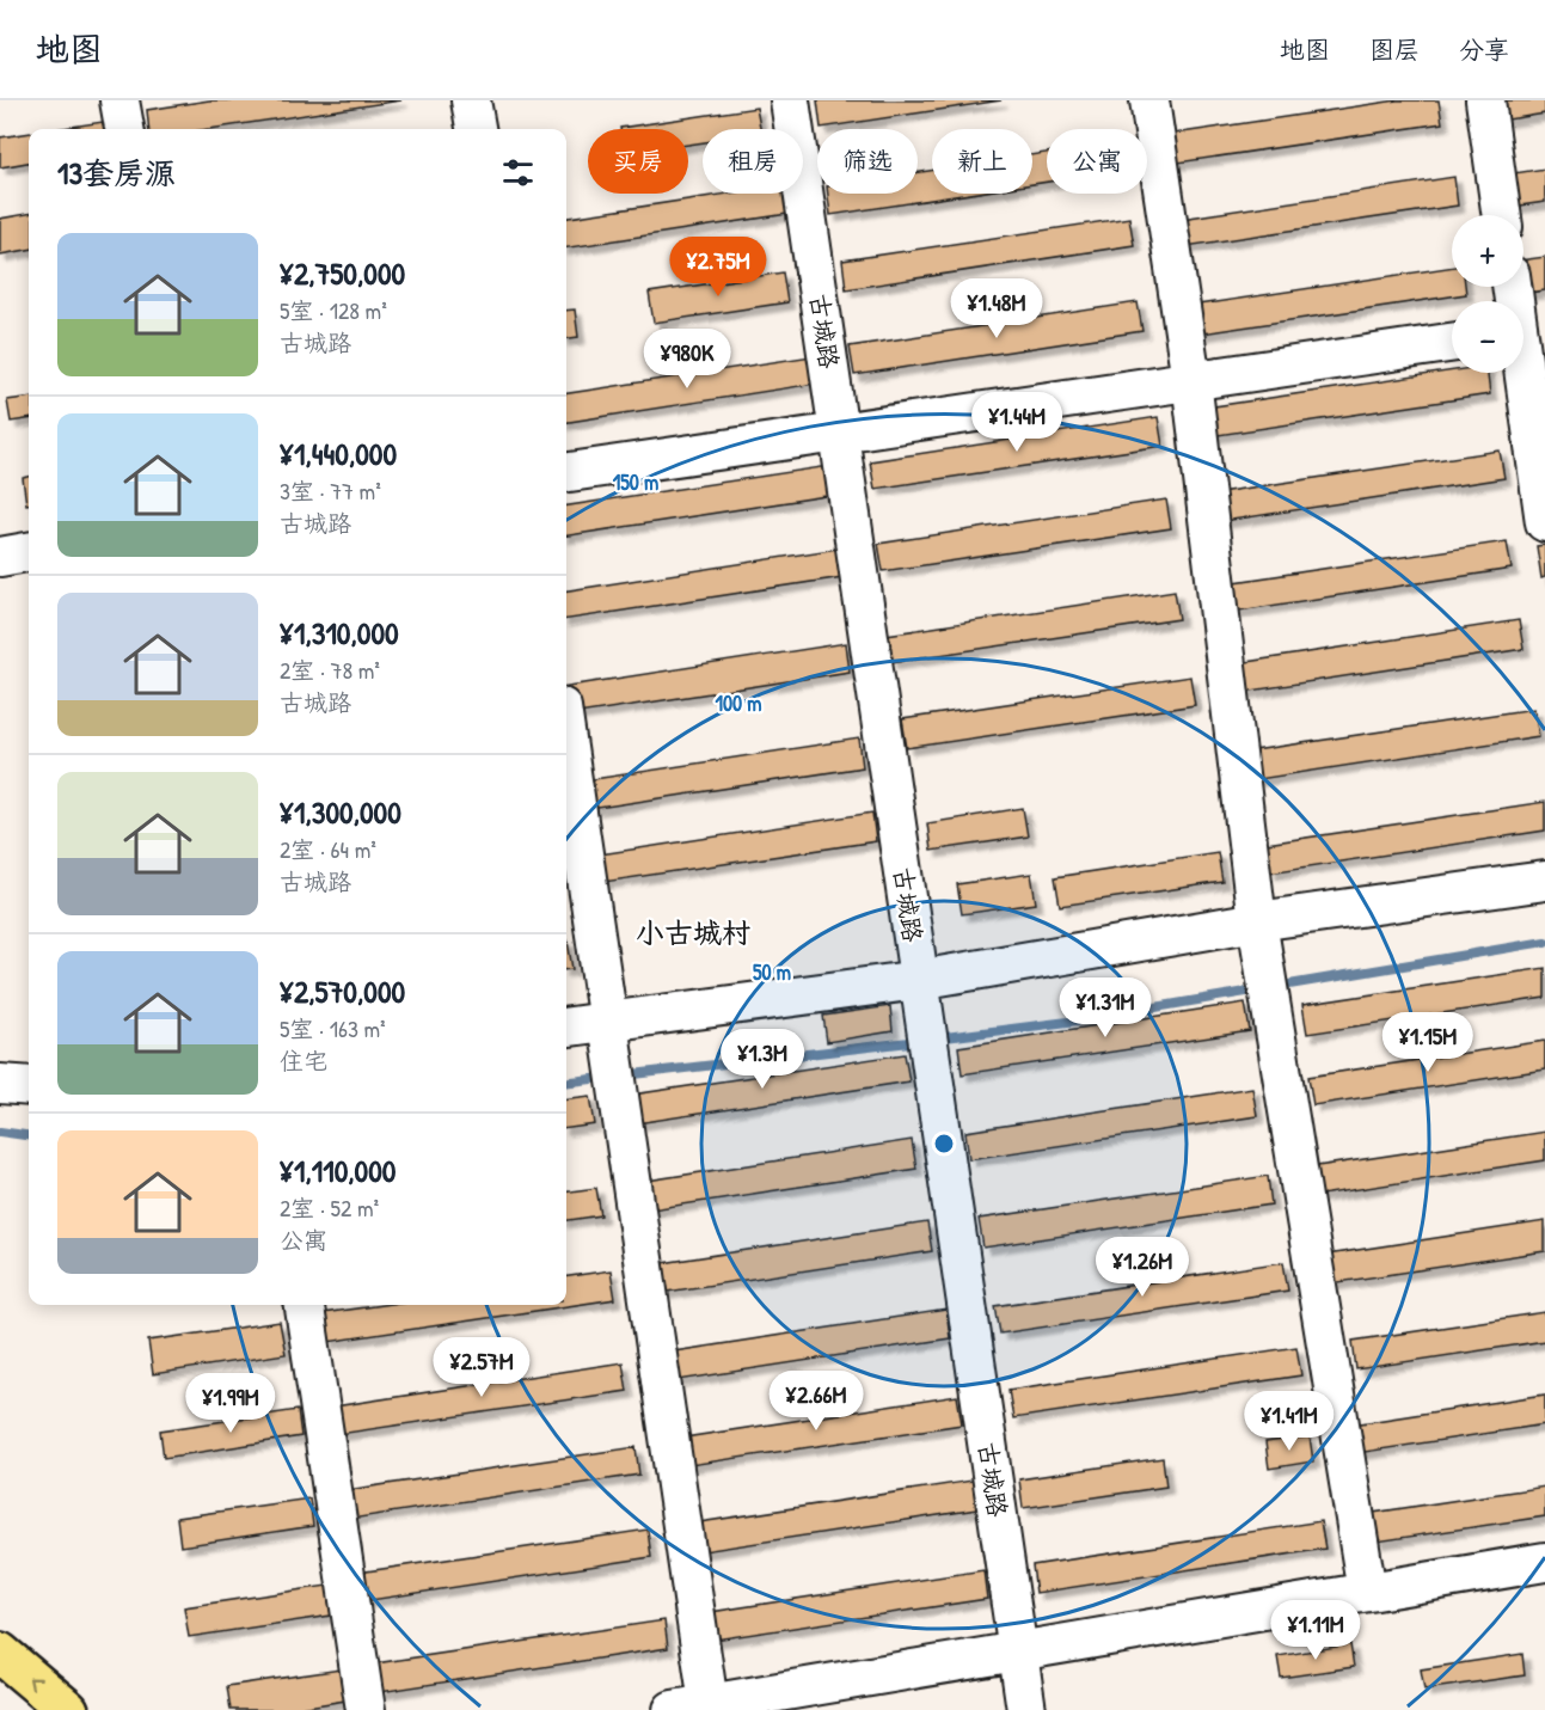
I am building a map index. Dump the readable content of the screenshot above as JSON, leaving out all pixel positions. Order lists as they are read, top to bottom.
{
  "streets": {
    "street": ["古城路"]
  },
  "districts": ["小古城村"],
  "page": {
    "header": "地图",
    "nav": ["地图", "图层", "分享"],
    "chip": [
      "买房",
      "租房",
      "筛选",
      "新上",
      "公寓"
    ],
    "heading": "13套房源",
    "map_buttons": ["+", "−"],
    "list": [
      {
        "name": "¥2,750,000",
        "note": "5室 · 128 m² · 古城路"
      },
      {
        "name": "¥1,440,000",
        "note": "3室 · 77 m² · 古城路"
      },
      {
        "name": "¥1,310,000",
        "note": "2室 · 78 m² · 古城路"
      },
      {
        "name": "¥1,300,000",
        "note": "2室 · 64 m² · 古城路"
      },
      {
        "name": "¥2,570,000",
        "note": "5室 · 163 m² · 住宅"
      },
      {
        "name": "¥1,110,000",
        "note": "2室 · 52 m² · 公寓"
      }
    ],
    "price": [
      "¥2.75M",
      "¥1.48M",
      "¥980K",
      "¥1.44M",
      "¥1.31M",
      "¥1.15M",
      "¥1.3M",
      "¥1.26M",
      "¥2.57M",
      "¥2.66M",
      "¥1.99M",
      "¥1.41M",
      "¥1.11M"
    ]
  },
  "rings": ["150 m", "100 m", "50 m"]
}
